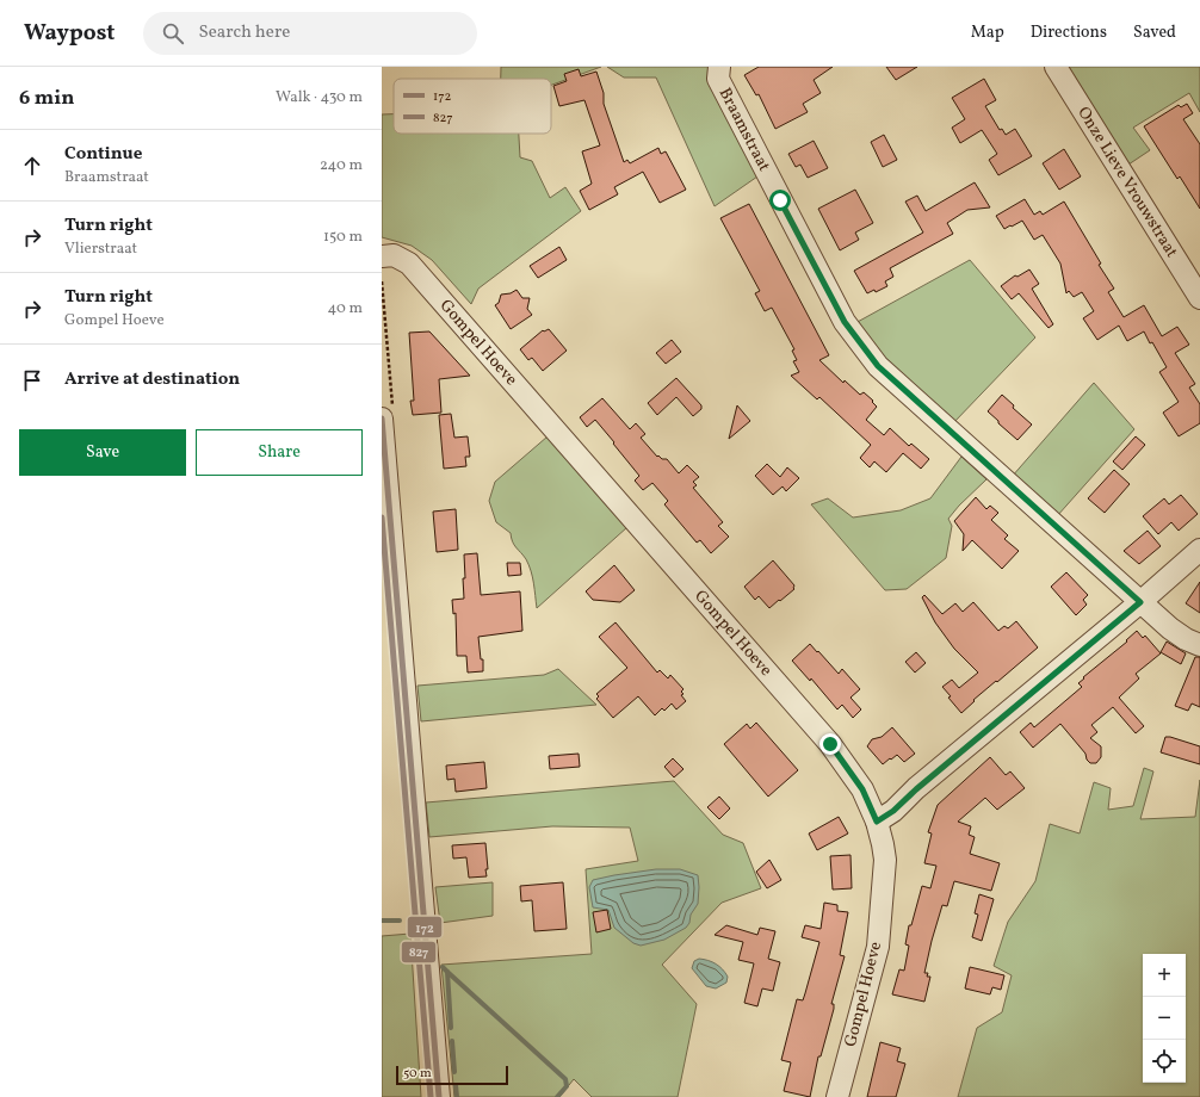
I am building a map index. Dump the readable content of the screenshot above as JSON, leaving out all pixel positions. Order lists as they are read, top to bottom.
{
  "streets": {
    "street": ["Braamstraat", "Onze Lieve Vrouwstraat", "Gompel Hoeve"]
  },
  "lines": ["transit line 172", "transit line 827"],
  "legend": ["172", "827"],
  "scale_bar": "50 m",
  "page": {
    "header": "Waypost",
    "search": "Search here",
    "nav": ["Map", "Directions", "Saved"],
    "heading": ["6 min", "Walk · 430 m"],
    "list": [
      ["Continue", "Braamstraat", "240 m"],
      ["Turn right", "Vlierstraat", "150 m"],
      ["Turn right", "Gompel Hoeve", "40 m"],
      "Arrive at destination"
    ],
    "buttons": ["Save", "Share"],
    "map_buttons": ["+", "−"],
    "scale": "50 m"
  }
}
